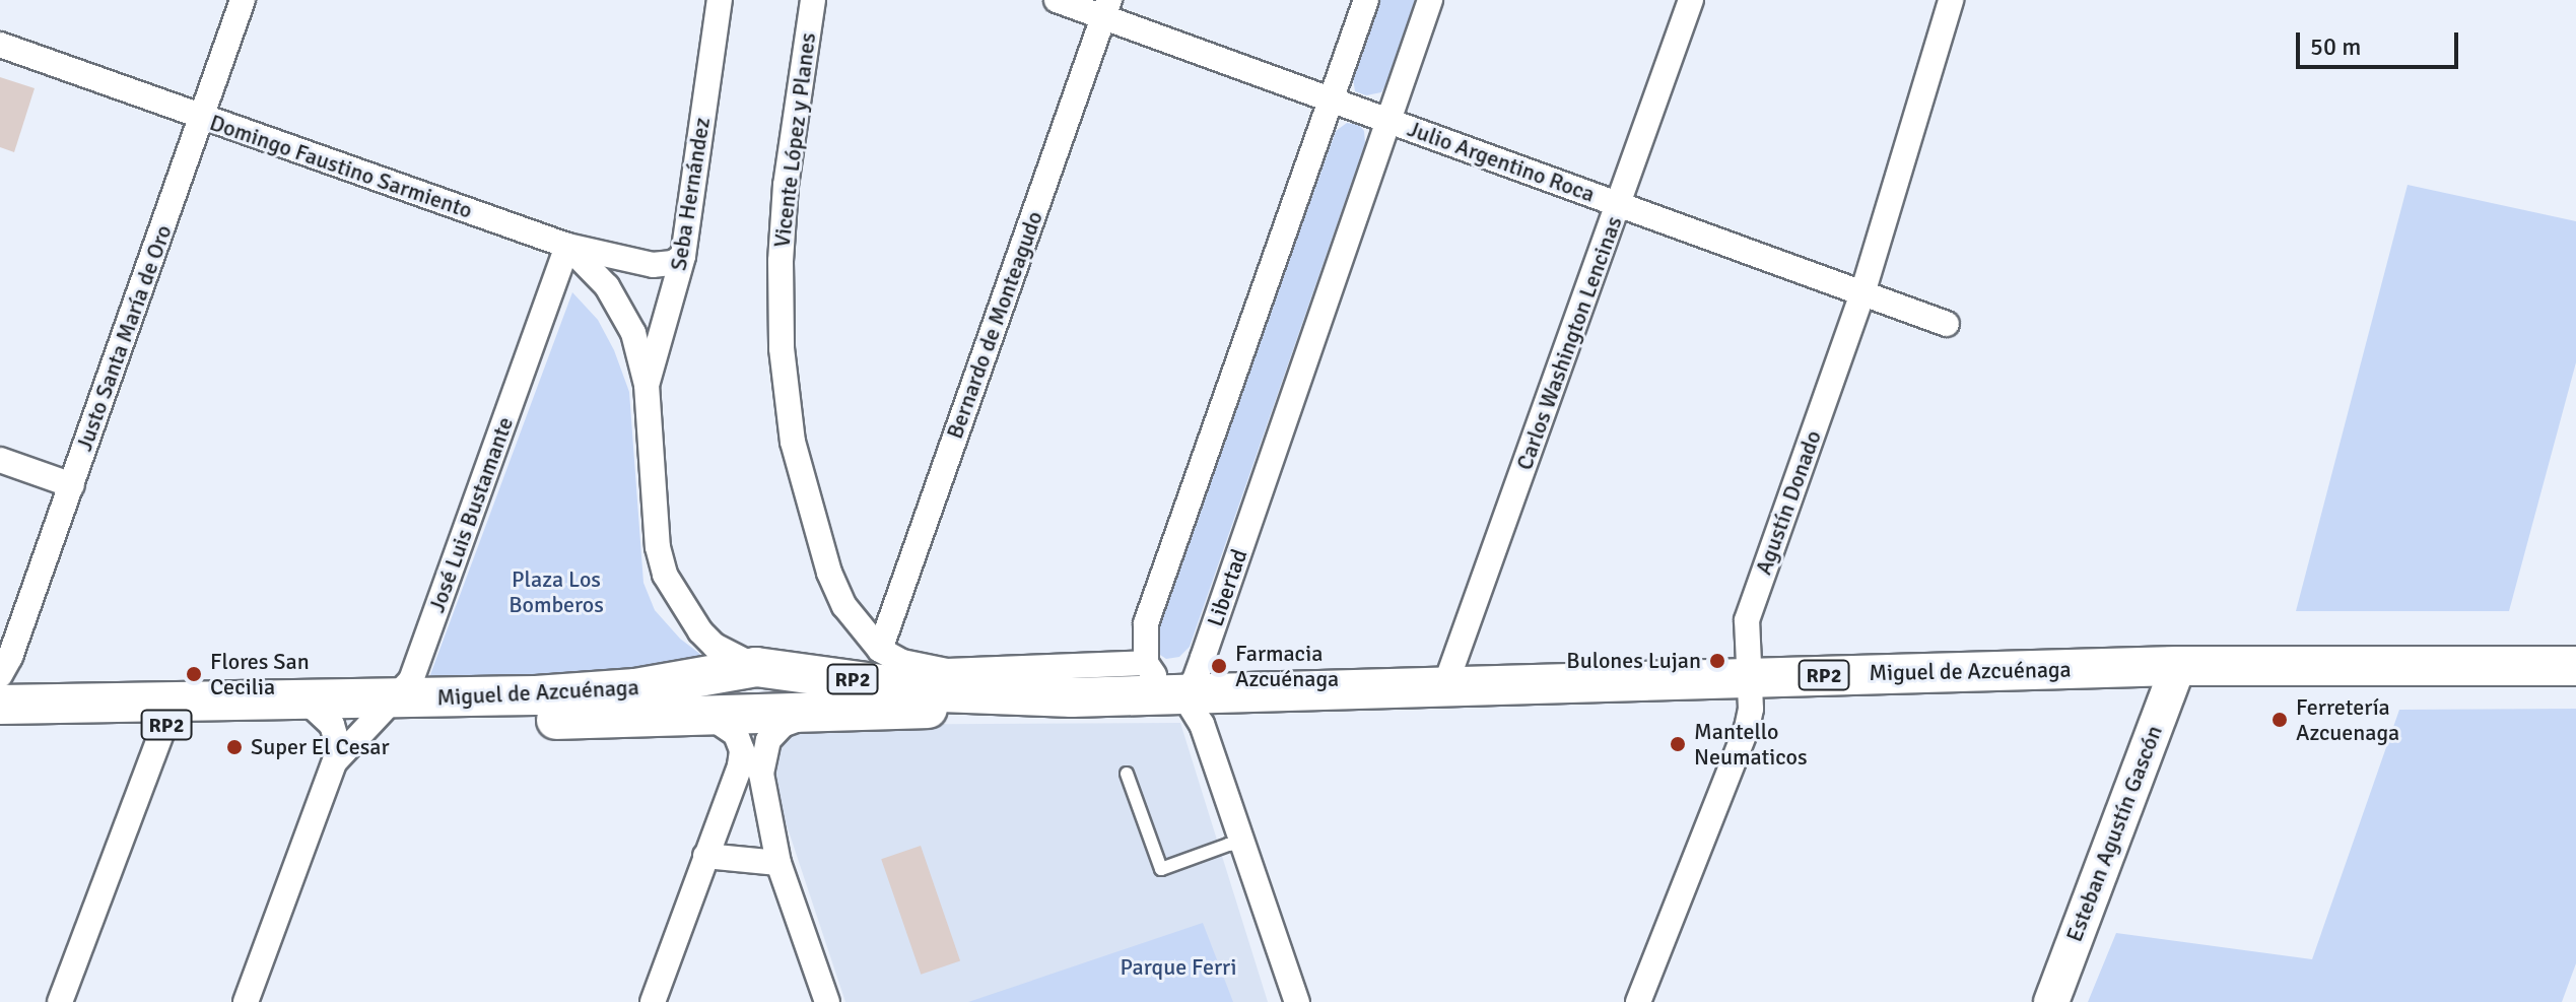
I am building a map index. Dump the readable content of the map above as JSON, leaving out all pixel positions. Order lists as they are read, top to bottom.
{
  "streets": {
    "main road": ["Miguel de Azcuénaga", "RP2"],
    "street": [
      "Vicente López y Planes",
      "Julio Argentino Roca",
      "Domingo Faustino Sarmiento",
      "Seba Hernández",
      "Bernardo de Monteagudo",
      "Justo Santa María de Oro",
      "Carlos Washington Lencinas",
      "Agustín Donado",
      "José Luis Bustamante",
      "Libertad",
      "Esteban Agustín Gascón"
    ]
  },
  "crossings": [
    ["Vicente López y Planes", "Bernardo de Monteagudo"],
    ["Julio Argentino Roca", "Bernardo de Monteagudo"],
    ["Julio Argentino Roca", "Carlos Washington Lencinas"],
    ["Julio Argentino Roca", "Agustín Donado"],
    ["Julio Argentino Roca", "Libertad"],
    ["Domingo Faustino Sarmiento", "Seba Hernández"],
    ["Domingo Faustino Sarmiento", "Justo Santa María de Oro"],
    ["Domingo Faustino Sarmiento", "José Luis Bustamante"],
    ["Seba Hernández", "José Luis Bustamante"],
    ["Seba Hernández", "Miguel de Azcuénaga"],
    ["Justo Santa María de Oro", "Miguel de Azcuénaga"],
    ["Carlos Washington Lencinas", "Miguel de Azcuénaga"],
    ["Agustín Donado", "Miguel de Azcuénaga"],
    ["José Luis Bustamante", "Miguel de Azcuénaga"],
    ["Libertad", "Miguel de Azcuénaga"],
    ["Miguel de Azcuénaga", "Esteban Agustín Gascón"]
  ],
  "parks": ["Plaza Los Bomberos", "Parque Ferri"],
  "places": [
    "Bulones Lujan",
    "Farmacia Azcuénaga",
    "Flores San Cecilia",
    "Ferretería Azcuenaga",
    "Mantello Neumaticos",
    "Super El Cesar"
  ],
  "scale_bar": "50 m"
}
